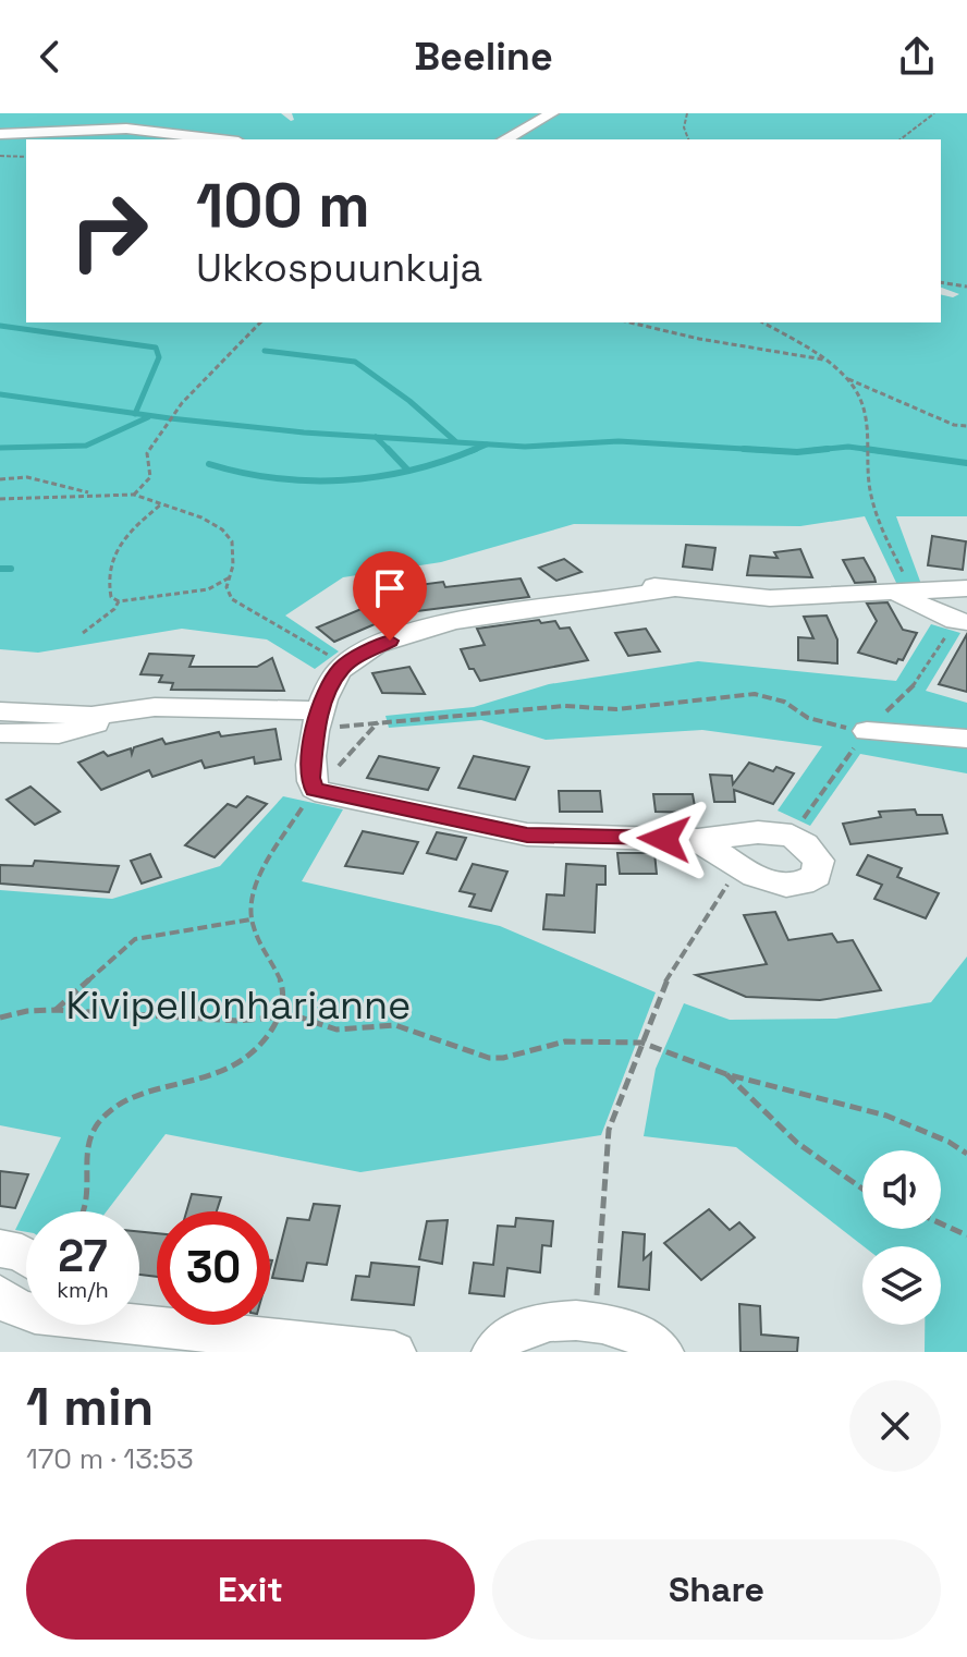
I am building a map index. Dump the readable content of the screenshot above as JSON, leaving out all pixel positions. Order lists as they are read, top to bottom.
{
  "parks": ["Kivipellonharjanne"],
  "page": {
    "header": "Beeline",
    "turn": ["100 m", "Ukkospuunkuja"],
    "speed": "27 km/h",
    "limit": "30",
    "heading": ["1 min", "170 m · 13:53"],
    "buttons": ["Exit", "Share"]
  }
}
